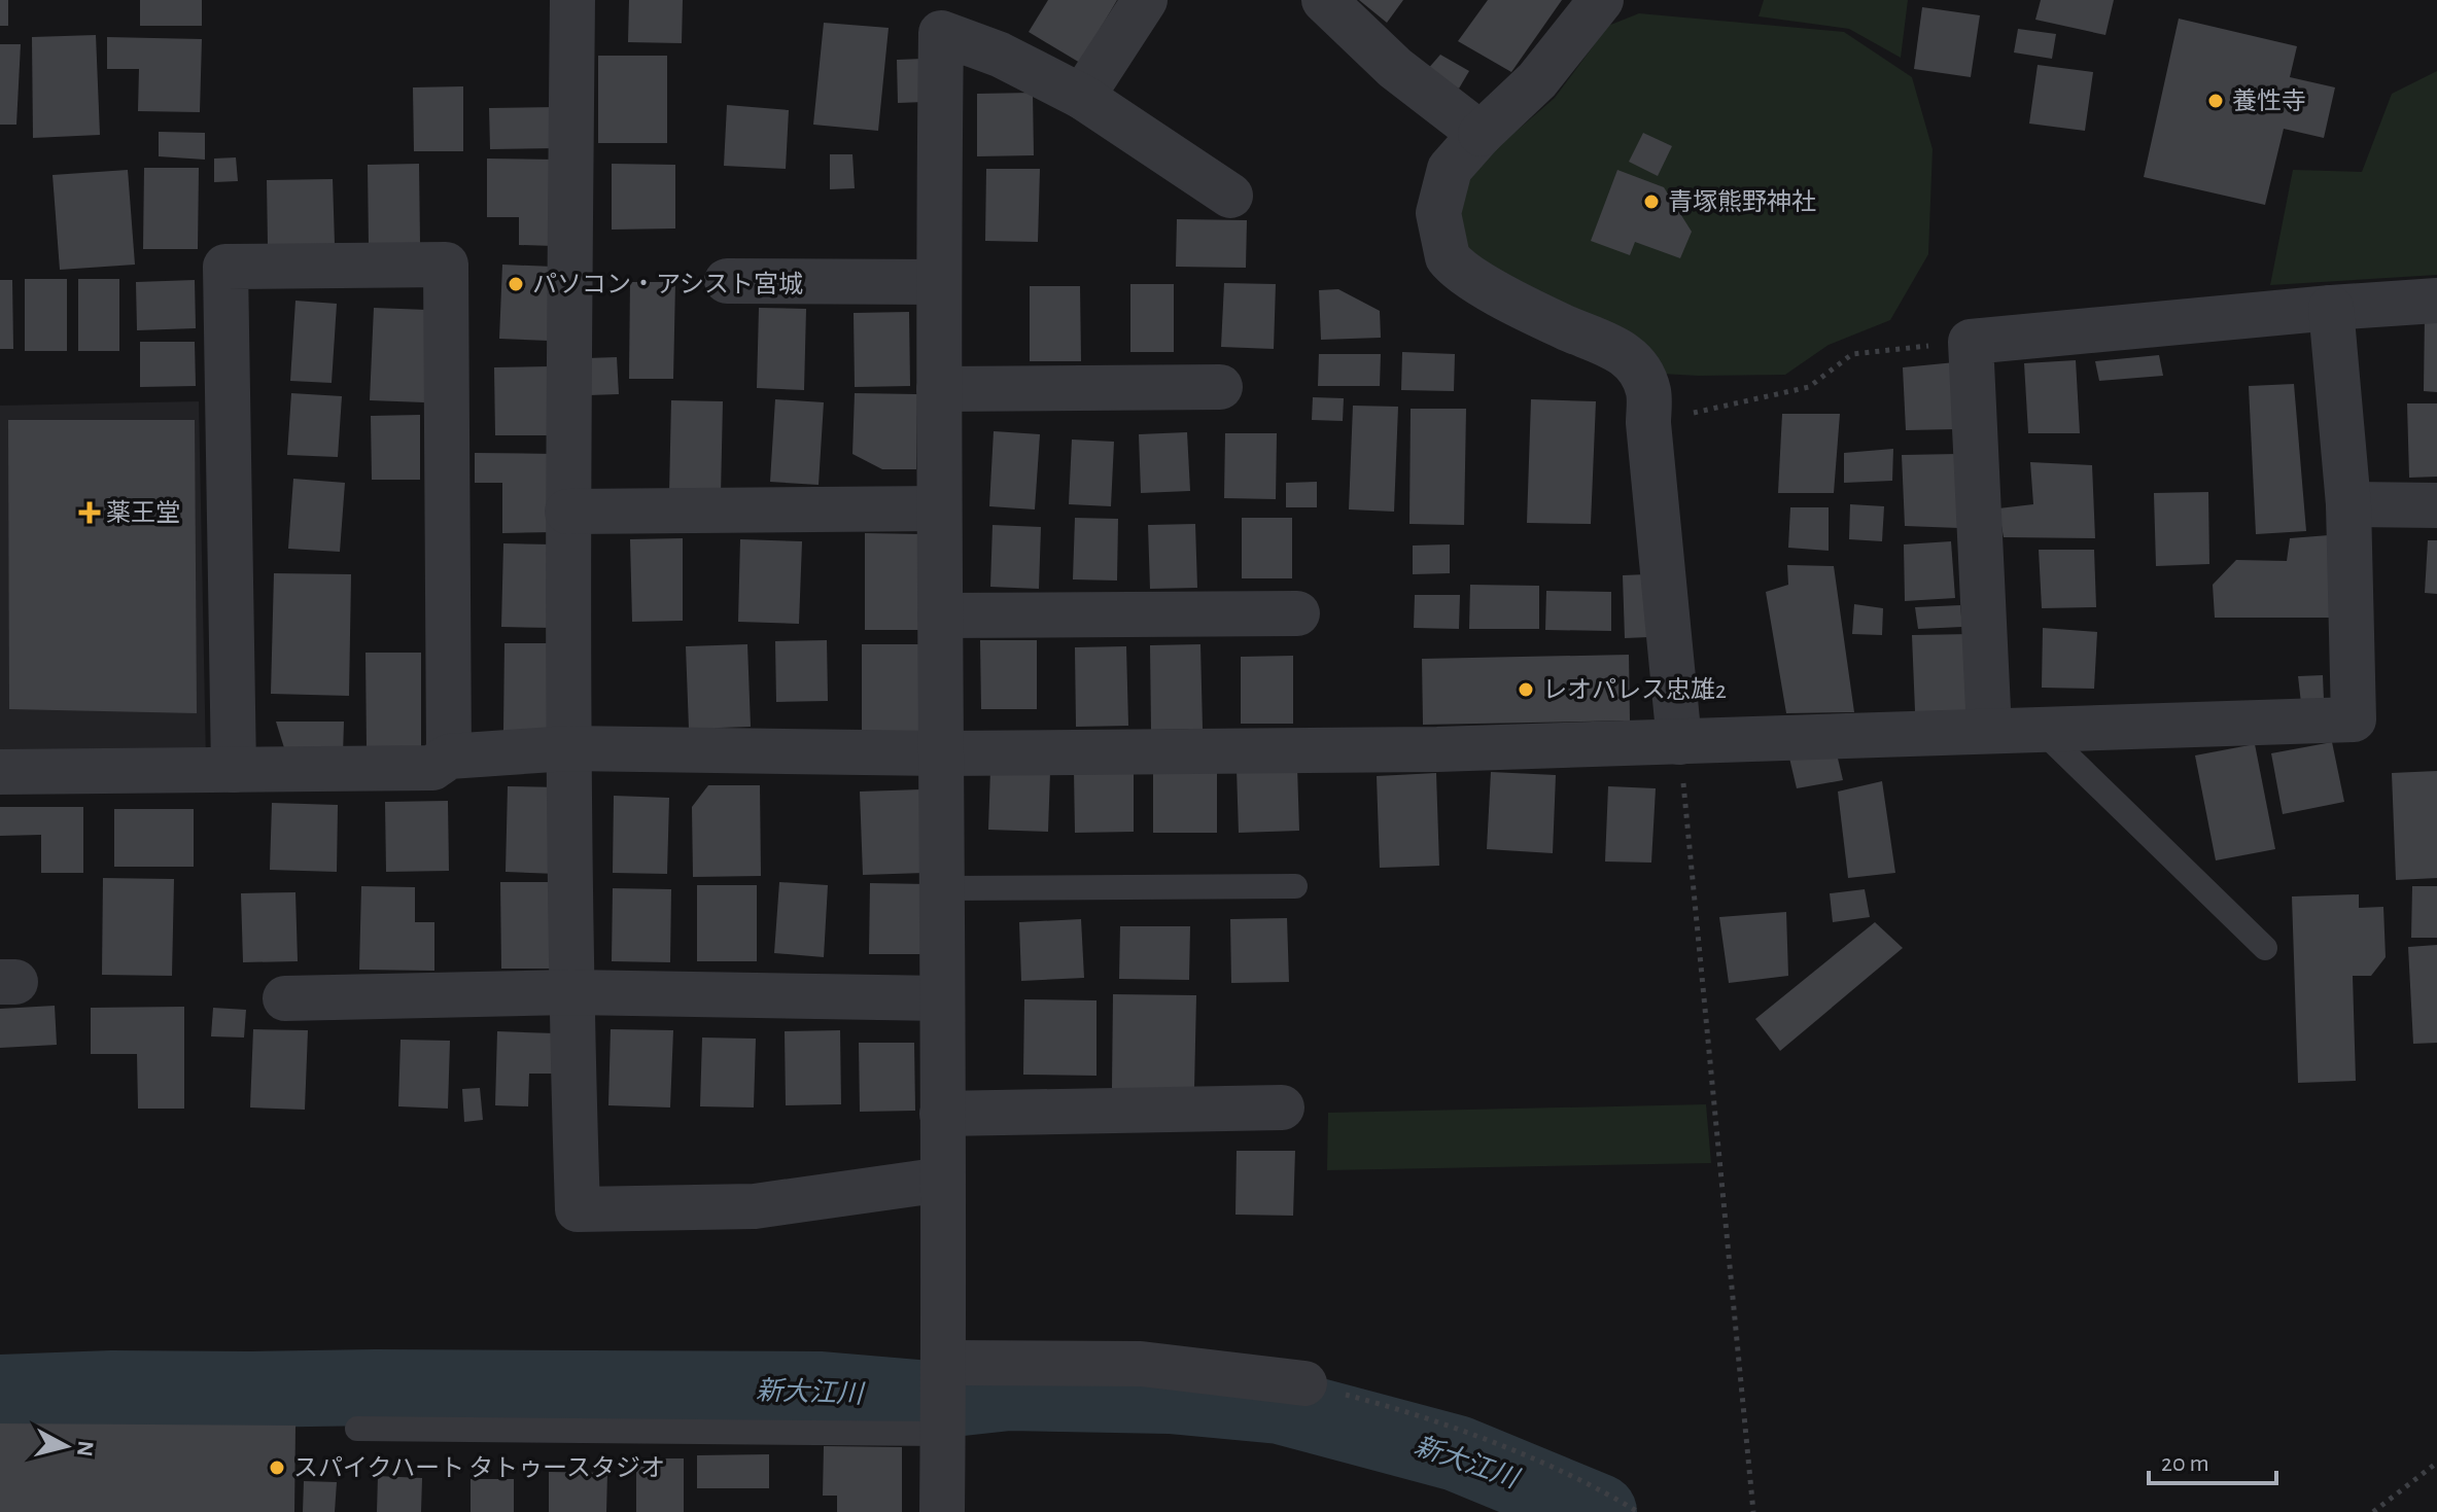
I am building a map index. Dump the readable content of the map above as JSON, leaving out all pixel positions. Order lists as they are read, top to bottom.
{
  "water": ["新大江川"],
  "places": {
    "other": [
      "養性寺",
      "青塚熊野神社",
      "パソコン・アシスト宮城",
      "レオパレス忠雄2",
      "スパイクハート タトゥースタジオ"
    ],
    "health": ["薬王堂"]
  },
  "scale_bar": "20 m",
  "north": "right"
}
